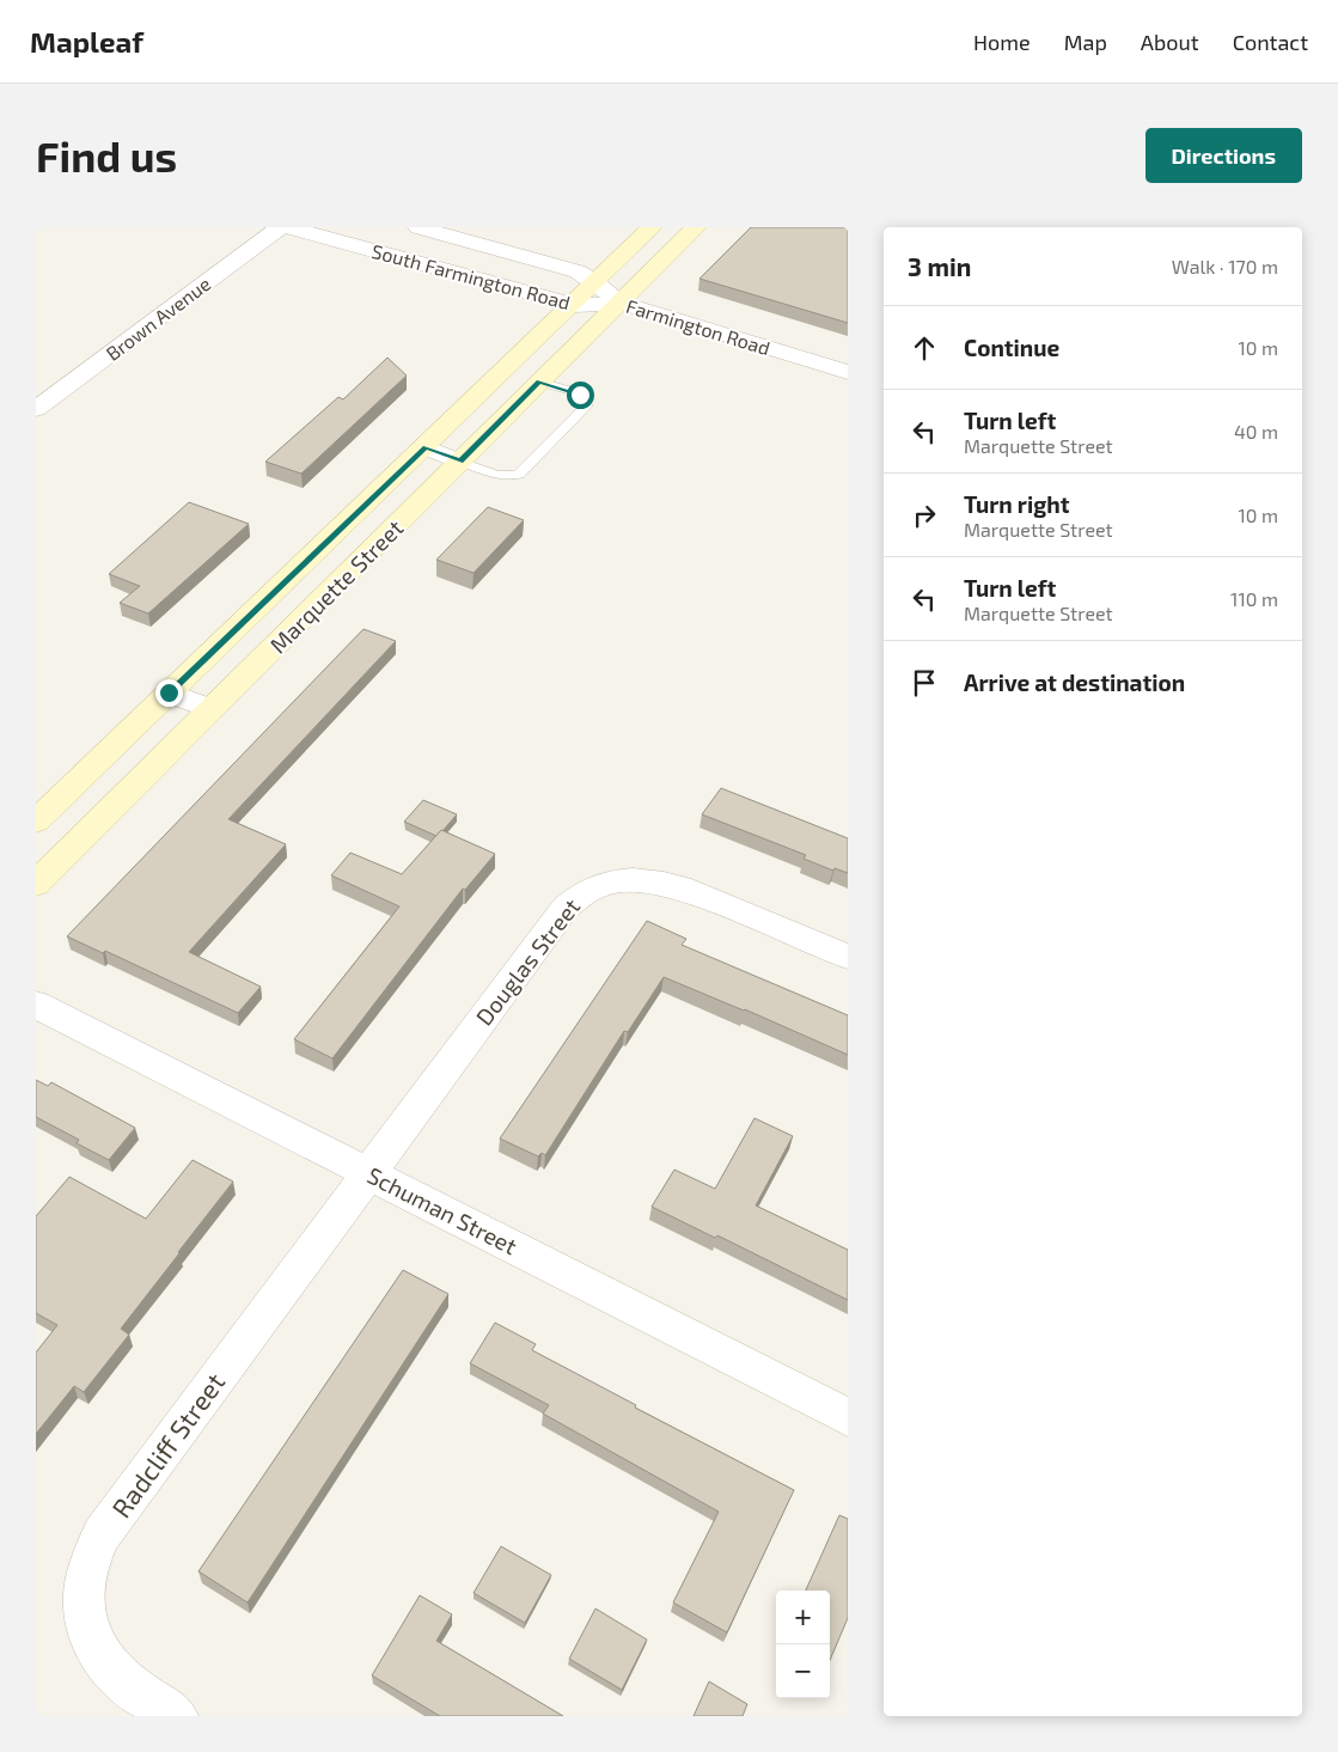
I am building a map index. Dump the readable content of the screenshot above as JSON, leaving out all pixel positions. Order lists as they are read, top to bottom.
{
  "streets": {
    "street": [
      "South Farmington Road",
      "Brown Avenue",
      "Farmington Road",
      "Marquette Street",
      "Douglas Street",
      "Schuman Street",
      "Radcliff Street"
    ]
  },
  "crossings": [
    ["South Farmington Road", "Farmington Road"],
    ["South Farmington Road", "Marquette Street"],
    ["Farmington Road", "Marquette Street"],
    ["Douglas Street", "Schuman Street"],
    ["Douglas Street", "Radcliff Street"],
    ["Schuman Street", "Radcliff Street"]
  ],
  "page": {
    "header": "Mapleaf",
    "nav": [
      "Home",
      "Map",
      "About",
      "Contact"
    ],
    "buttons": "Directions",
    "title": "Find us",
    "heading": ["3 min", "Walk · 170 m"],
    "list": [
      ["Continue", "10 m"],
      ["Turn left", "Marquette Street", "40 m"],
      ["Turn right", "Marquette Street", "10 m"],
      ["Turn left", "Marquette Street", "110 m"],
      "Arrive at destination"
    ],
    "map_buttons": ["+", "−"]
  }
}
